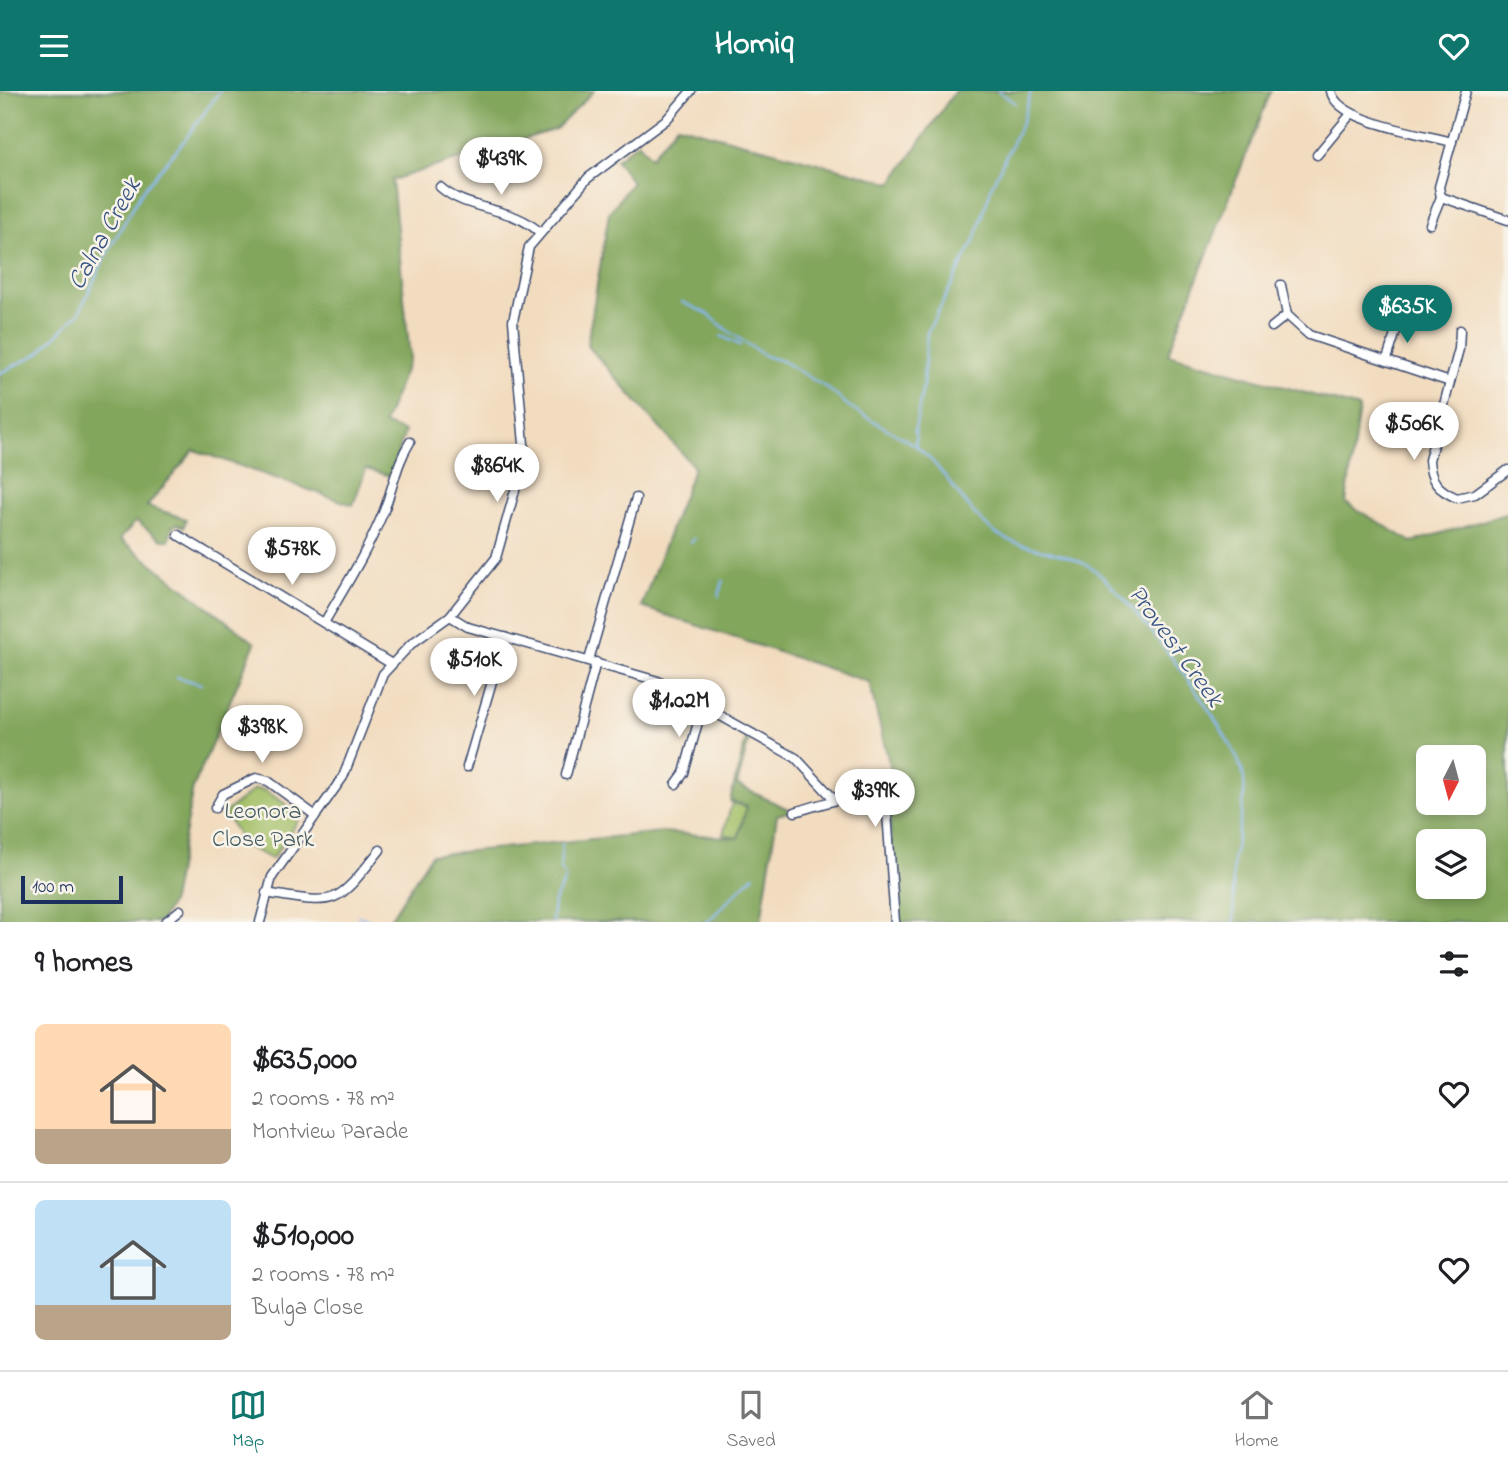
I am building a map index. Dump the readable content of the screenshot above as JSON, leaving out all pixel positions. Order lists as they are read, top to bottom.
{
  "water": ["Calna Creek", "Provest Creek"],
  "parks": ["Leonora Close Park"],
  "scale_bar": "100 m",
  "north": "bottom",
  "page": {
    "header": "Homiq",
    "price": [
      "$439K",
      "$635K",
      "$506K",
      "$864K",
      "$578K",
      "$510K",
      "$1.02M",
      "$398K",
      "$399K"
    ],
    "scale": "100 m",
    "heading": "9 homes",
    "list": [
      {
        "name": "$635,000",
        "note": "2 rooms · 78 m² · Montview Parade"
      },
      {
        "name": "$510,000",
        "note": "2 rooms · 78 m² · Bulga Close"
      }
    ],
    "tabs": ["Map", "Saved", "Home"]
  }
}
